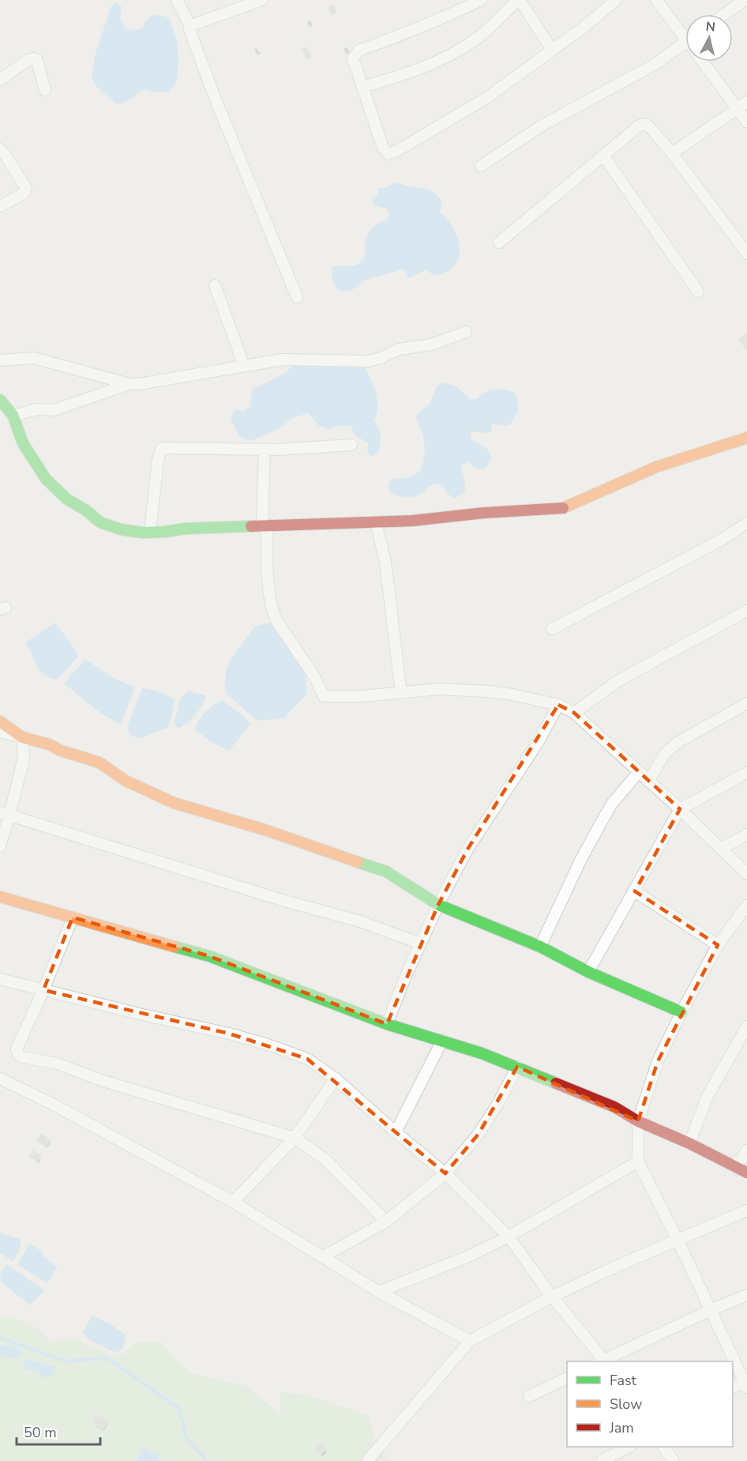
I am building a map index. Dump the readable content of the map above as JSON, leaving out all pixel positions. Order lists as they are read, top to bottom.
{
  "legend": ["Fast", "Slow", "Jam"],
  "scale_bar": "50 m",
  "north": "top"
}
